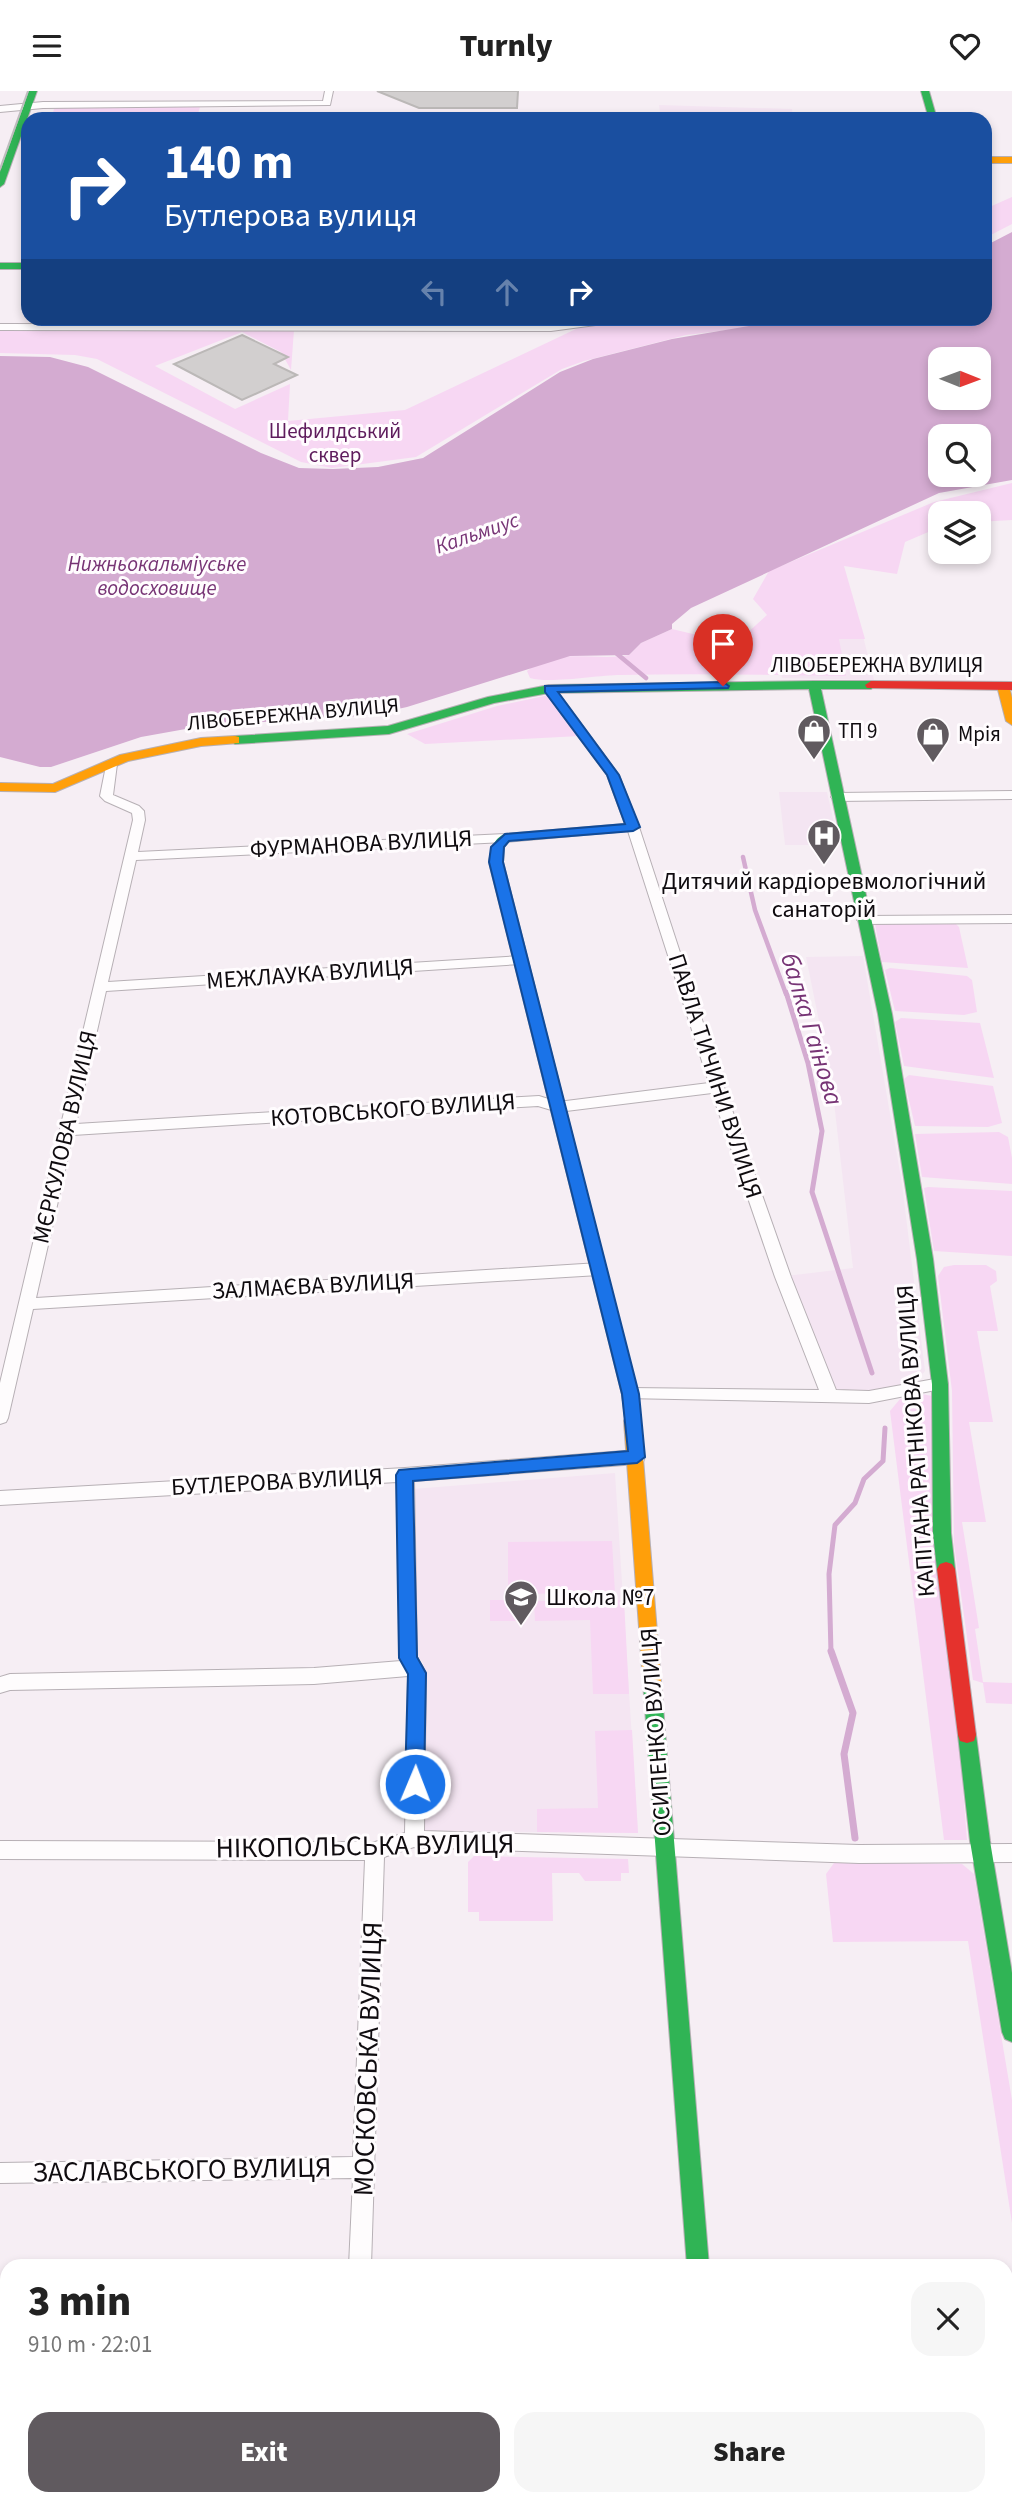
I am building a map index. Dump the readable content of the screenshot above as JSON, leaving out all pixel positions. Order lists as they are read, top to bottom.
{
  "streets": {
    "street": [
      "ЛІВОБЕРЕЖНА ВУЛИЦЯ",
      "ФУРМАНОВА ВУЛИЦЯ",
      "МЕЖЛАУКА ВУЛИЦЯ",
      "ПАВЛА ТИЧИНИ ВУЛИЦЯ",
      "КОТОВСЬКОГО ВУЛИЦЯ",
      "МЄРКУЛОВА ВУЛИЦЯ",
      "ЗАЛМАЄВА ВУЛИЦЯ",
      "КАПІТАНА РАТНІКОВА ВУЛИЦЯ",
      "БУТЛЕРОВА ВУЛИЦЯ",
      "ОСИПЕНКО ВУЛИЦЯ",
      "НІКОПОЛЬСЬКА ВУЛИЦЯ",
      "МОСКОВСЬКА ВУЛИЦЯ",
      "ЗАСЛАВСЬКОГО ВУЛИЦЯ"
    ]
  },
  "crossings": [
    ["ЛІВОБЕРЕЖНА ВУЛИЦЯ", "ПАВЛА ТИЧИНИ ВУЛИЦЯ"],
    ["ЛІВОБЕРЕЖНА ВУЛИЦЯ", "МЄРКУЛОВА ВУЛИЦЯ"],
    ["ЛІВОБЕРЕЖНА ВУЛИЦЯ", "КАПІТАНА РАТНІКОВА ВУЛИЦЯ"],
    ["ФУРМАНОВА ВУЛИЦЯ", "ПАВЛА ТИЧИНИ ВУЛИЦЯ"],
    ["ФУРМАНОВА ВУЛИЦЯ", "МЄРКУЛОВА ВУЛИЦЯ"],
    ["ФУРМАНОВА ВУЛИЦЯ", "ОСИПЕНКО ВУЛИЦЯ"],
    ["МЕЖЛАУКА ВУЛИЦЯ", "МЄРКУЛОВА ВУЛИЦЯ"],
    ["МЕЖЛАУКА ВУЛИЦЯ", "ОСИПЕНКО ВУЛИЦЯ"],
    ["ПАВЛА ТИЧИНИ ВУЛИЦЯ", "КОТОВСЬКОГО ВУЛИЦЯ"],
    ["КОТОВСЬКОГО ВУЛИЦЯ", "МЄРКУЛОВА ВУЛИЦЯ"],
    ["КОТОВСЬКОГО ВУЛИЦЯ", "ОСИПЕНКО ВУЛИЦЯ"],
    ["МЄРКУЛОВА ВУЛИЦЯ", "ЗАЛМАЄВА ВУЛИЦЯ"],
    ["ЗАЛМАЄВА ВУЛИЦЯ", "ОСИПЕНКО ВУЛИЦЯ"],
    ["КАПІТАНА РАТНІКОВА ВУЛИЦЯ", "НІКОПОЛЬСЬКА ВУЛИЦЯ"],
    ["БУТЛЕРОВА ВУЛИЦЯ", "ОСИПЕНКО ВУЛИЦЯ"],
    ["ОСИПЕНКО ВУЛИЦЯ", "НІКОПОЛЬСЬКА ВУЛИЦЯ"],
    ["НІКОПОЛЬСЬКА ВУЛИЦЯ", "МОСКОВСЬКА ВУЛИЦЯ"],
    ["МОСКОВСЬКА ВУЛИЦЯ", "ЗАСЛАВСЬКОГО ВУЛИЦЯ"]
  ],
  "water": ["Кальмиус", "Нижньокальміуське водосховище", "балка Гаїнова"],
  "parks": ["Шефилдський сквер"],
  "places": {
    "shop": ["ТП 9", "Мрія"],
    "hospital": ["Дитячий кардіоревмологічний санаторій"],
    "school or university": ["Школа №7"]
  },
  "north": "right",
  "page": {
    "header": "Turnly",
    "turn": ["140 m", "Бутлерова вулиця"],
    "heading": ["3 min", "910 m · 22:01"],
    "buttons": ["Exit", "Share"]
  }
}
